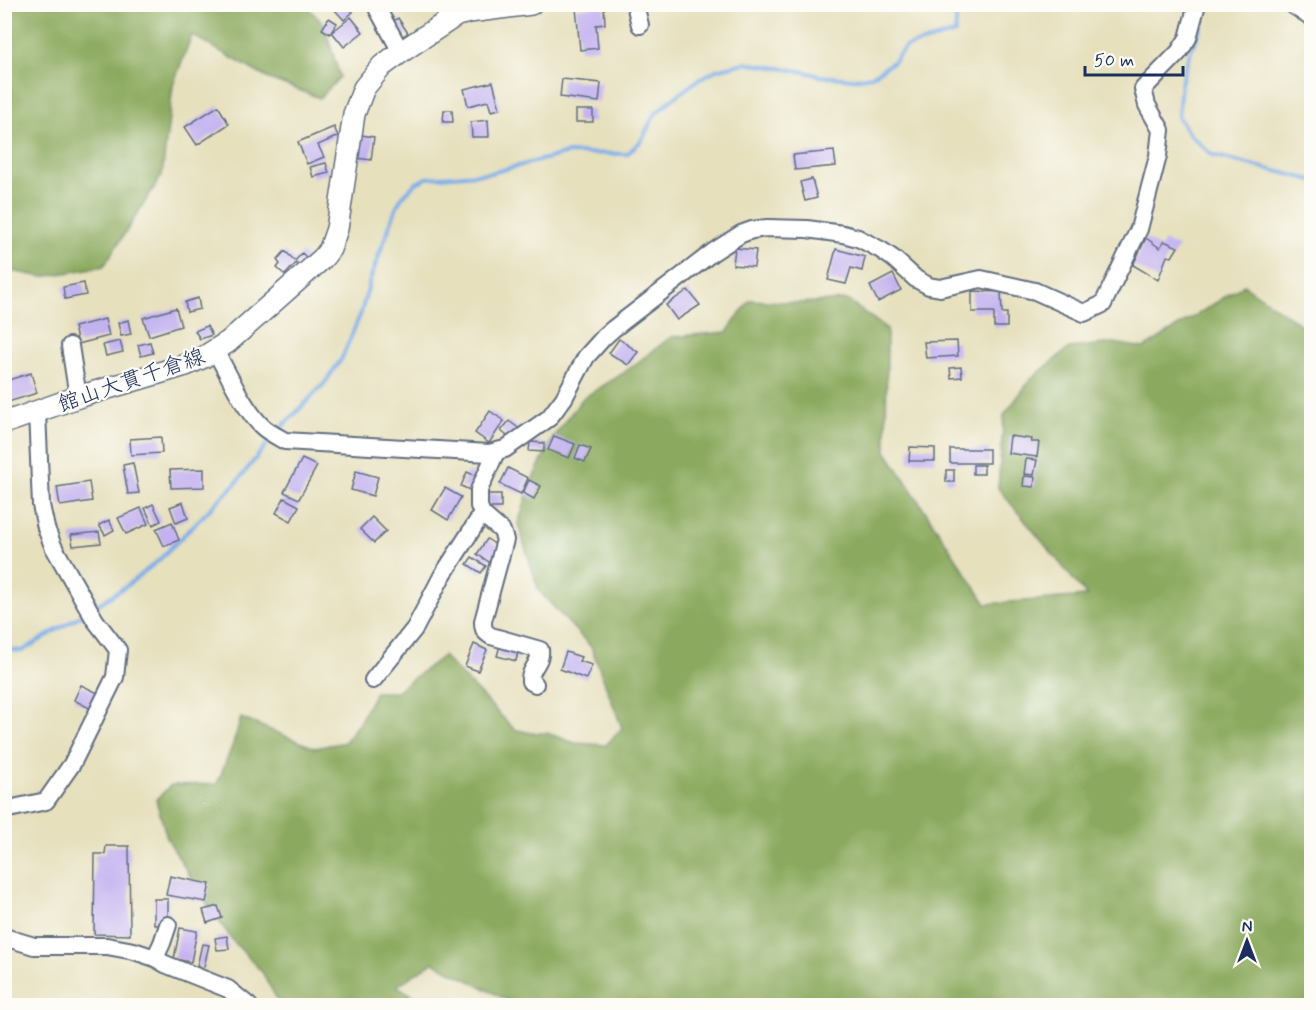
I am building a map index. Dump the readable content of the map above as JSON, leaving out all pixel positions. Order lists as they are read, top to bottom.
{
  "streets": {
    "main road": ["館山大貫千倉線"]
  },
  "scale_bar": "50 m",
  "north": "top"
}
